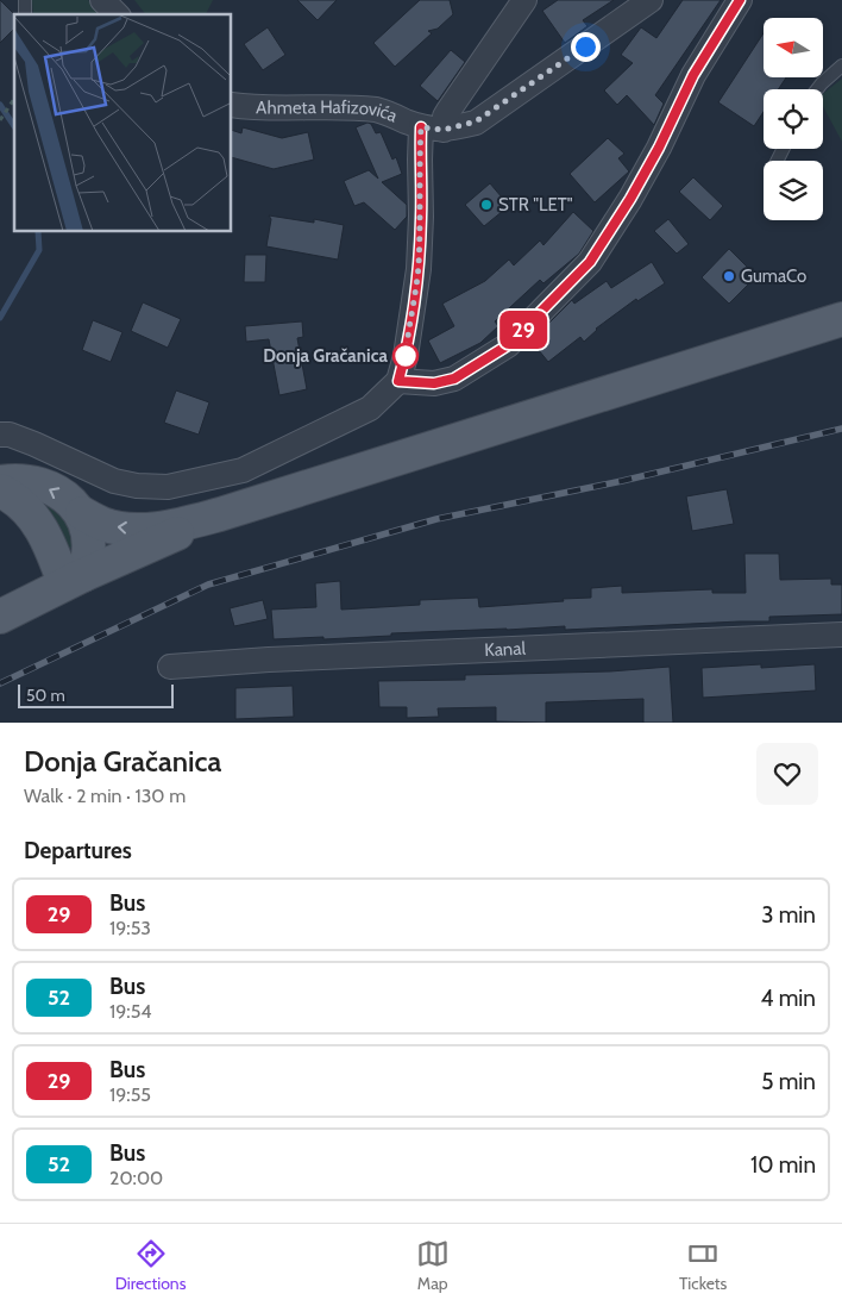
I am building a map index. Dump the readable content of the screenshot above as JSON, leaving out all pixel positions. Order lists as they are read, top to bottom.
{
  "streets": {
    "street": ["Ahmeta Hafizovića", "Kanal"]
  },
  "places": ["STR \"LET\"", "GumaCo", "Donja Gračanica"],
  "lines": ["bus line 29"],
  "scale_bar": "50 m",
  "north": "left",
  "page": {
    "on_map": "29",
    "scale": "50 m",
    "heading": [
      ["Donja Gračanica", "Walk · 2 min · 130 m"],
      "Departures"
    ],
    "list": [
      {
        "mark": "29",
        "name": "Bus",
        "note": "19:53",
        "value": "3 min"
      },
      {
        "mark": "52",
        "name": "Bus",
        "note": "19:54",
        "value": "4 min"
      },
      {
        "mark": "29",
        "name": "Bus",
        "note": "19:55",
        "value": "5 min"
      },
      {
        "mark": "52",
        "name": "Bus",
        "note": "20:00",
        "value": "10 min"
      }
    ],
    "tabs": ["Directions", "Map", "Tickets"]
  }
}
